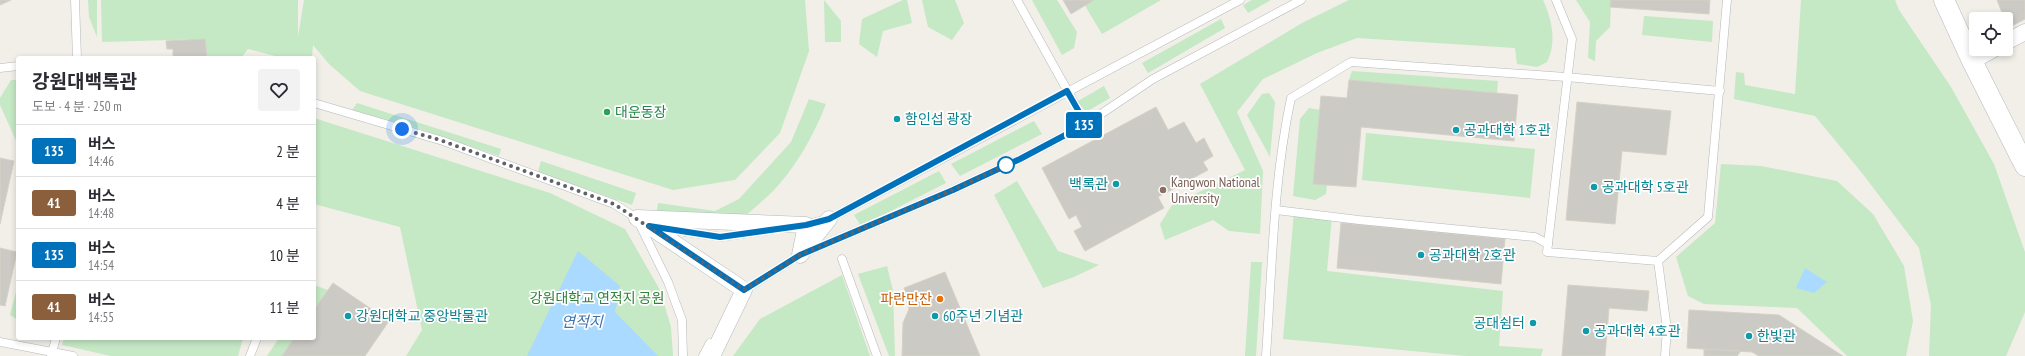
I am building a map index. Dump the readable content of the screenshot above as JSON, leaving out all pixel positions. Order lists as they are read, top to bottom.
{
  "water": ["연적지"],
  "parks": ["강원대학교 연적지 공원"],
  "places": [
    "대운동장",
    "함인섭 광장",
    "공과대학 1호관",
    "백록관",
    "공과대학 5호관",
    "Kangwon National University",
    "공과대학 2호관",
    "파란만잔",
    "강원대학교 중앙박물관",
    "60주년 기념관",
    "공대쉼터",
    "공과대학 4호관",
    "한빛관"
  ],
  "lines": ["bus line 135"],
  "page": {
    "on_map": "135",
    "heading": ["강원대백록관", "도보 · 4 분 · 250 m"],
    "list": [
      {
        "mark": "135",
        "name": "버스",
        "note": "14:46",
        "value": "2 분"
      },
      {
        "mark": "41",
        "name": "버스",
        "note": "14:48",
        "value": "4 분"
      },
      {
        "mark": "135",
        "name": "버스",
        "note": "14:54",
        "value": "10 분"
      },
      {
        "mark": "41",
        "name": "버스",
        "note": "14:55",
        "value": "11 분"
      }
    ]
  }
}
